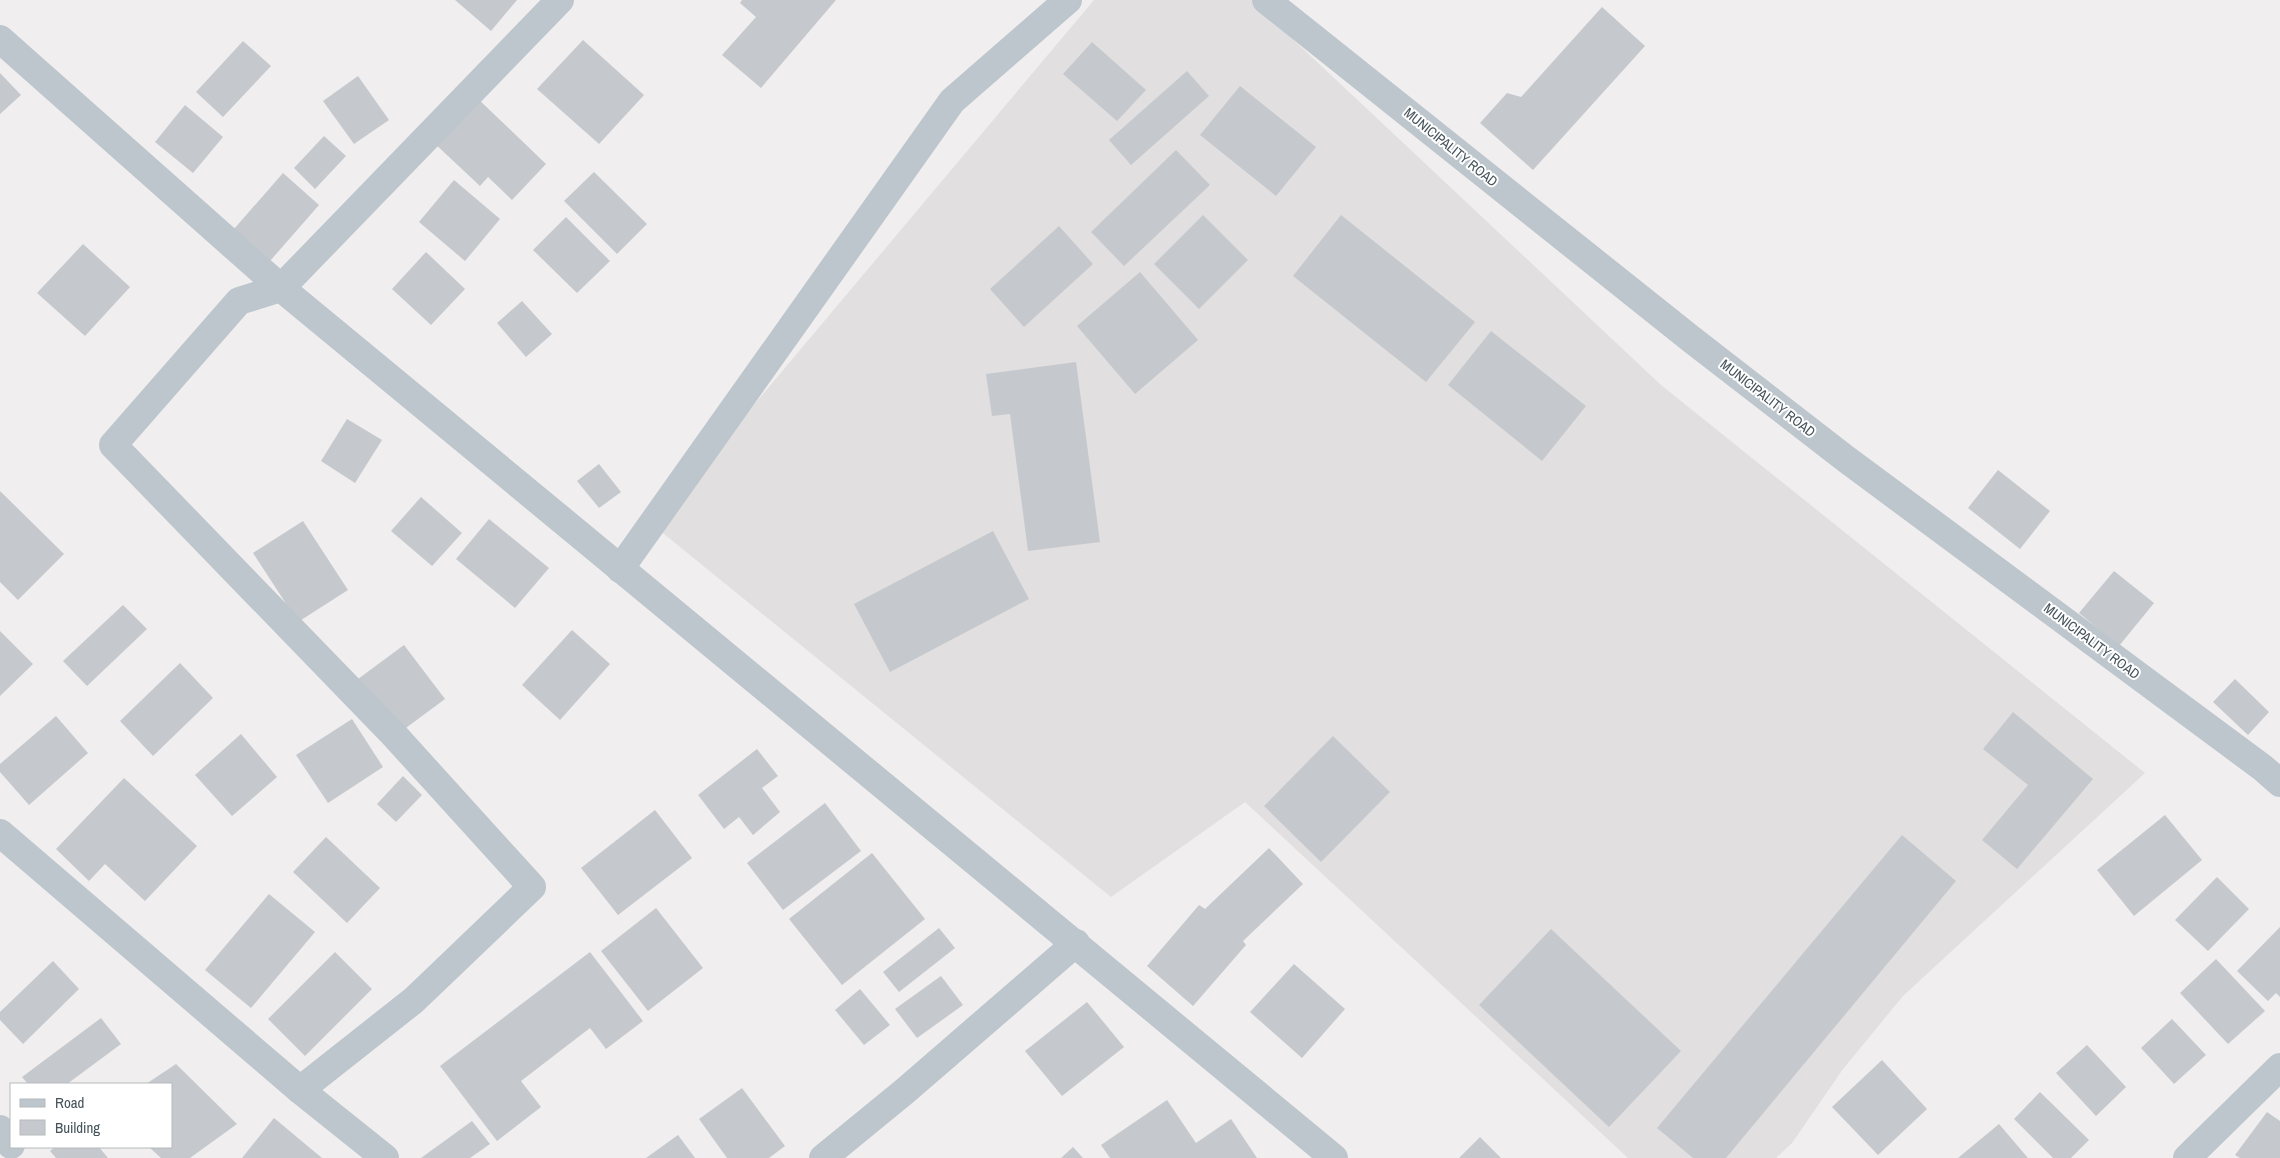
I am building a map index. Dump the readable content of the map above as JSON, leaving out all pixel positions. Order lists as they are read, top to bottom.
{
  "streets": {
    "street": ["MUNICIPALITY ROAD"]
  },
  "legend": ["Road", "Building"]
}
